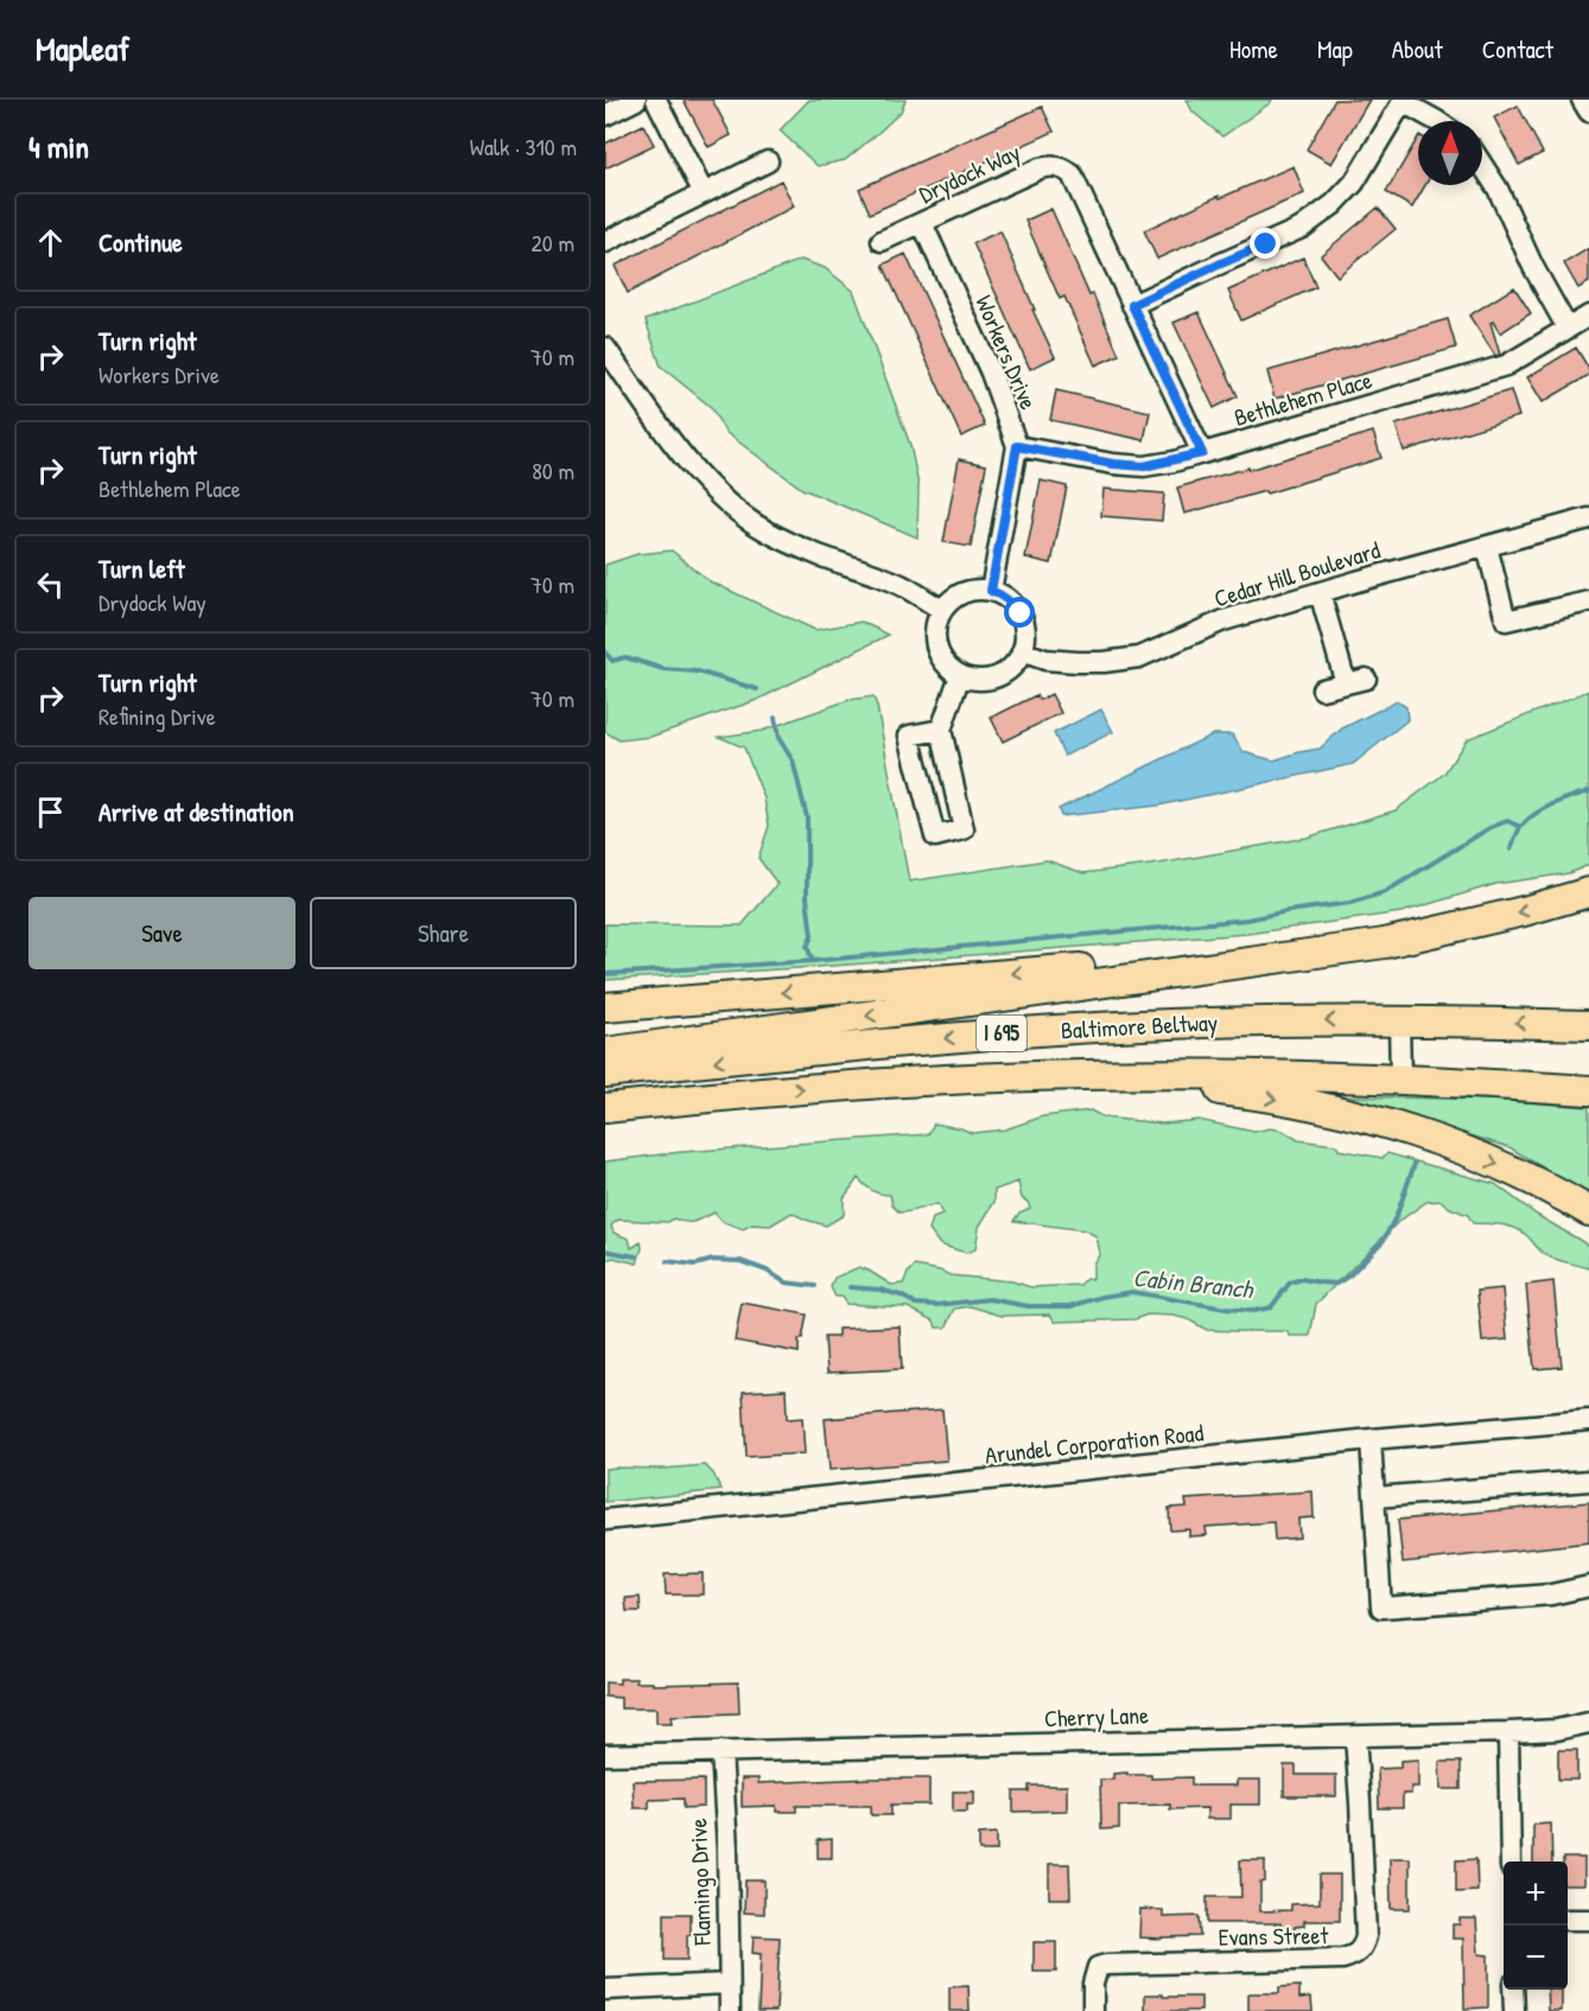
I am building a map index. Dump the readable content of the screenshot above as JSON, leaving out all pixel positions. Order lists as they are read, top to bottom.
{
  "streets": {
    "highway": ["Baltimore Beltway", "I 695"],
    "street": [
      "Drydock Way",
      "Workers Drive",
      "Bethlehem Place",
      "Cedar Hill Boulevard",
      "Arundel Corporation Road",
      "Cherry Lane",
      "Flamingo Drive",
      "Evans Street"
    ]
  },
  "crossings": [
    ["Drydock Way", "Workers Drive"],
    ["Drydock Way", "Bethlehem Place"],
    ["Workers Drive", "Bethlehem Place"],
    ["Workers Drive", "Cedar Hill Boulevard"],
    ["Cherry Lane", "Flamingo Drive"],
    ["Cherry Lane", "Evans Street"]
  ],
  "water": ["Cabin Branch"],
  "north": "top",
  "page": {
    "header": "Mapleaf",
    "nav": [
      "Home",
      "Map",
      "About",
      "Contact"
    ],
    "heading": ["4 min", "Walk · 310 m"],
    "list": [
      ["Continue", "20 m"],
      ["Turn right", "Workers Drive", "70 m"],
      ["Turn right", "Bethlehem Place", "80 m"],
      ["Turn left", "Drydock Way", "70 m"],
      ["Turn right", "Refining Drive", "70 m"],
      "Arrive at destination"
    ],
    "buttons": ["Save", "Share"],
    "map_buttons": ["+", "−"]
  }
}
